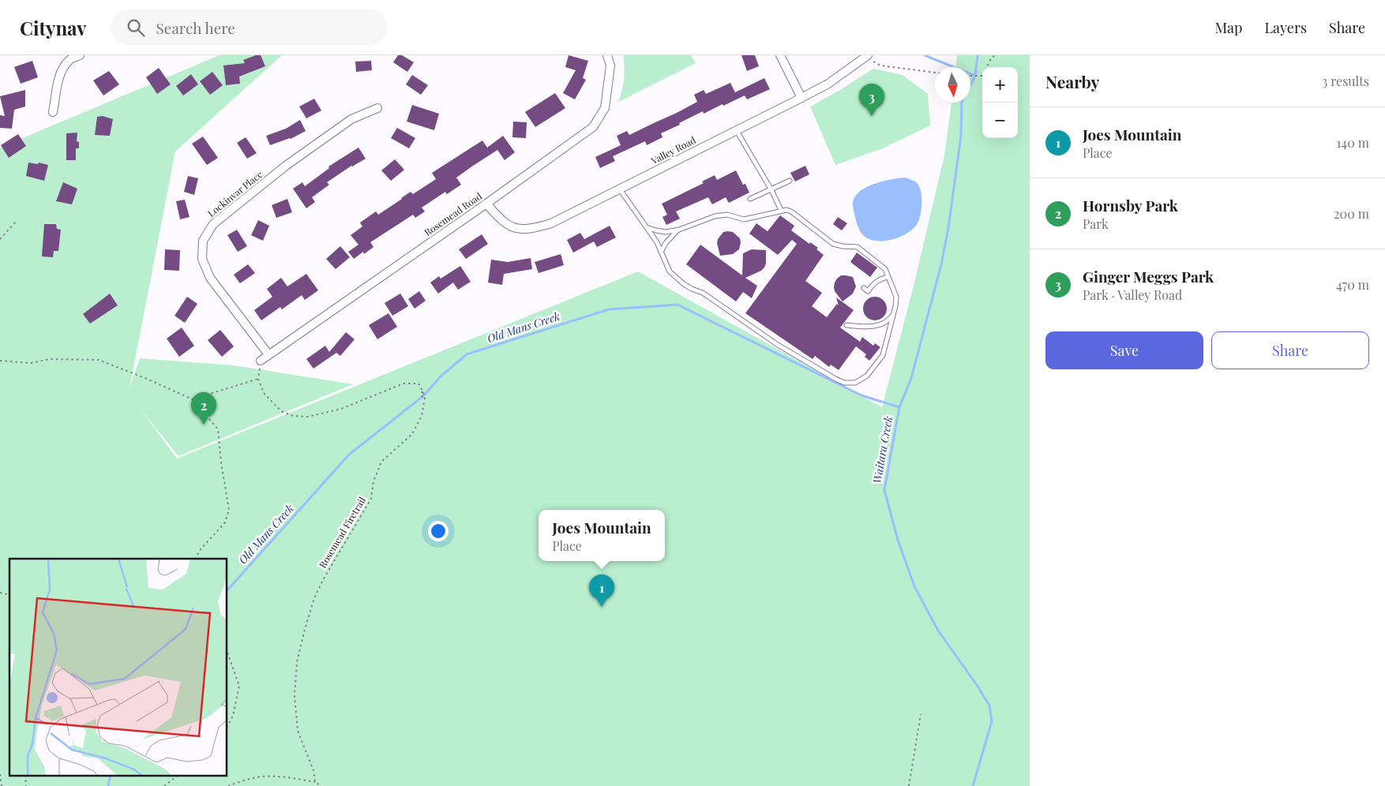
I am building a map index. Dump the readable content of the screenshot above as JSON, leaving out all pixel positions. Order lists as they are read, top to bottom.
{
  "streets": {
    "street": ["Valley Road", "Lockinvar Place", "Rosemead Road"],
    "path": ["Rosemead Firetrail"]
  },
  "crossings": [
    ["Valley Road", "Rosemead Road"],
    ["Lockinvar Place", "Rosemead Road"]
  ],
  "water": ["Old Mans Creek", "Waitara Creek"],
  "north": "bottom",
  "page": {
    "header": "Citynav",
    "search": "Search here",
    "nav": ["Map", "Layers", "Share"],
    "heading": ["Nearby", "3 results"],
    "map_buttons": ["+", "−"],
    "pins": ["3", "2", "1"],
    "list": [
      {
        "mark": "1",
        "name": "Joes Mountain",
        "note": "Place",
        "value": "140 m"
      },
      {
        "mark": "2",
        "name": "Hornsby Park",
        "note": "Park",
        "value": "200 m"
      },
      {
        "mark": "3",
        "name": "Ginger Meggs Park",
        "note": "Park · Valley Road",
        "value": "470 m"
      }
    ],
    "buttons": ["Save", "Share"],
    "popup": ["Joes Mountain", "Place"]
  }
}
